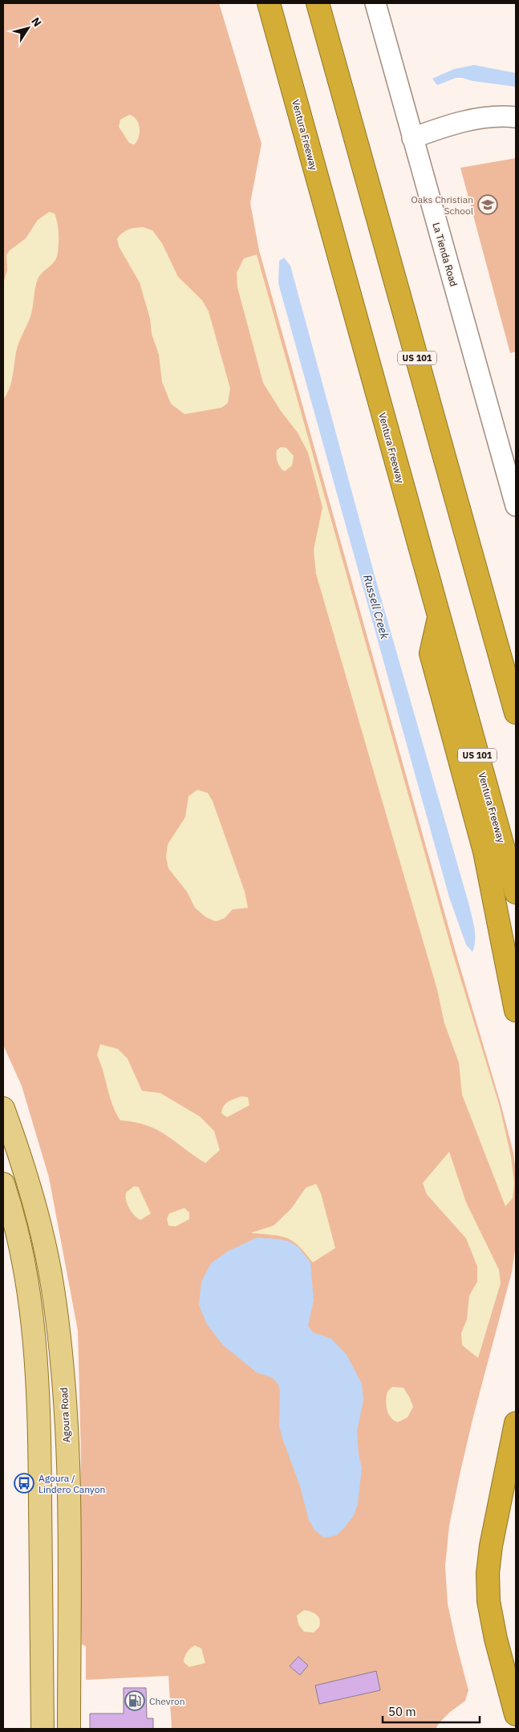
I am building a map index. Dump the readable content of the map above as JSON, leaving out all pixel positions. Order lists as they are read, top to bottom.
{
  "streets": {
    "highway": ["Ventura Freeway", "US 101"],
    "main road": ["Agoura Road"],
    "street": ["La Tienda Road"]
  },
  "water": ["Russell Creek"],
  "places": {
    "school or university": ["Oaks Christian School"],
    "bus stop": ["Agoura / Lindero Canyon"],
    "fuel station": ["Chevron"]
  },
  "scale_bar": "50 m",
  "north": "top right"
}
